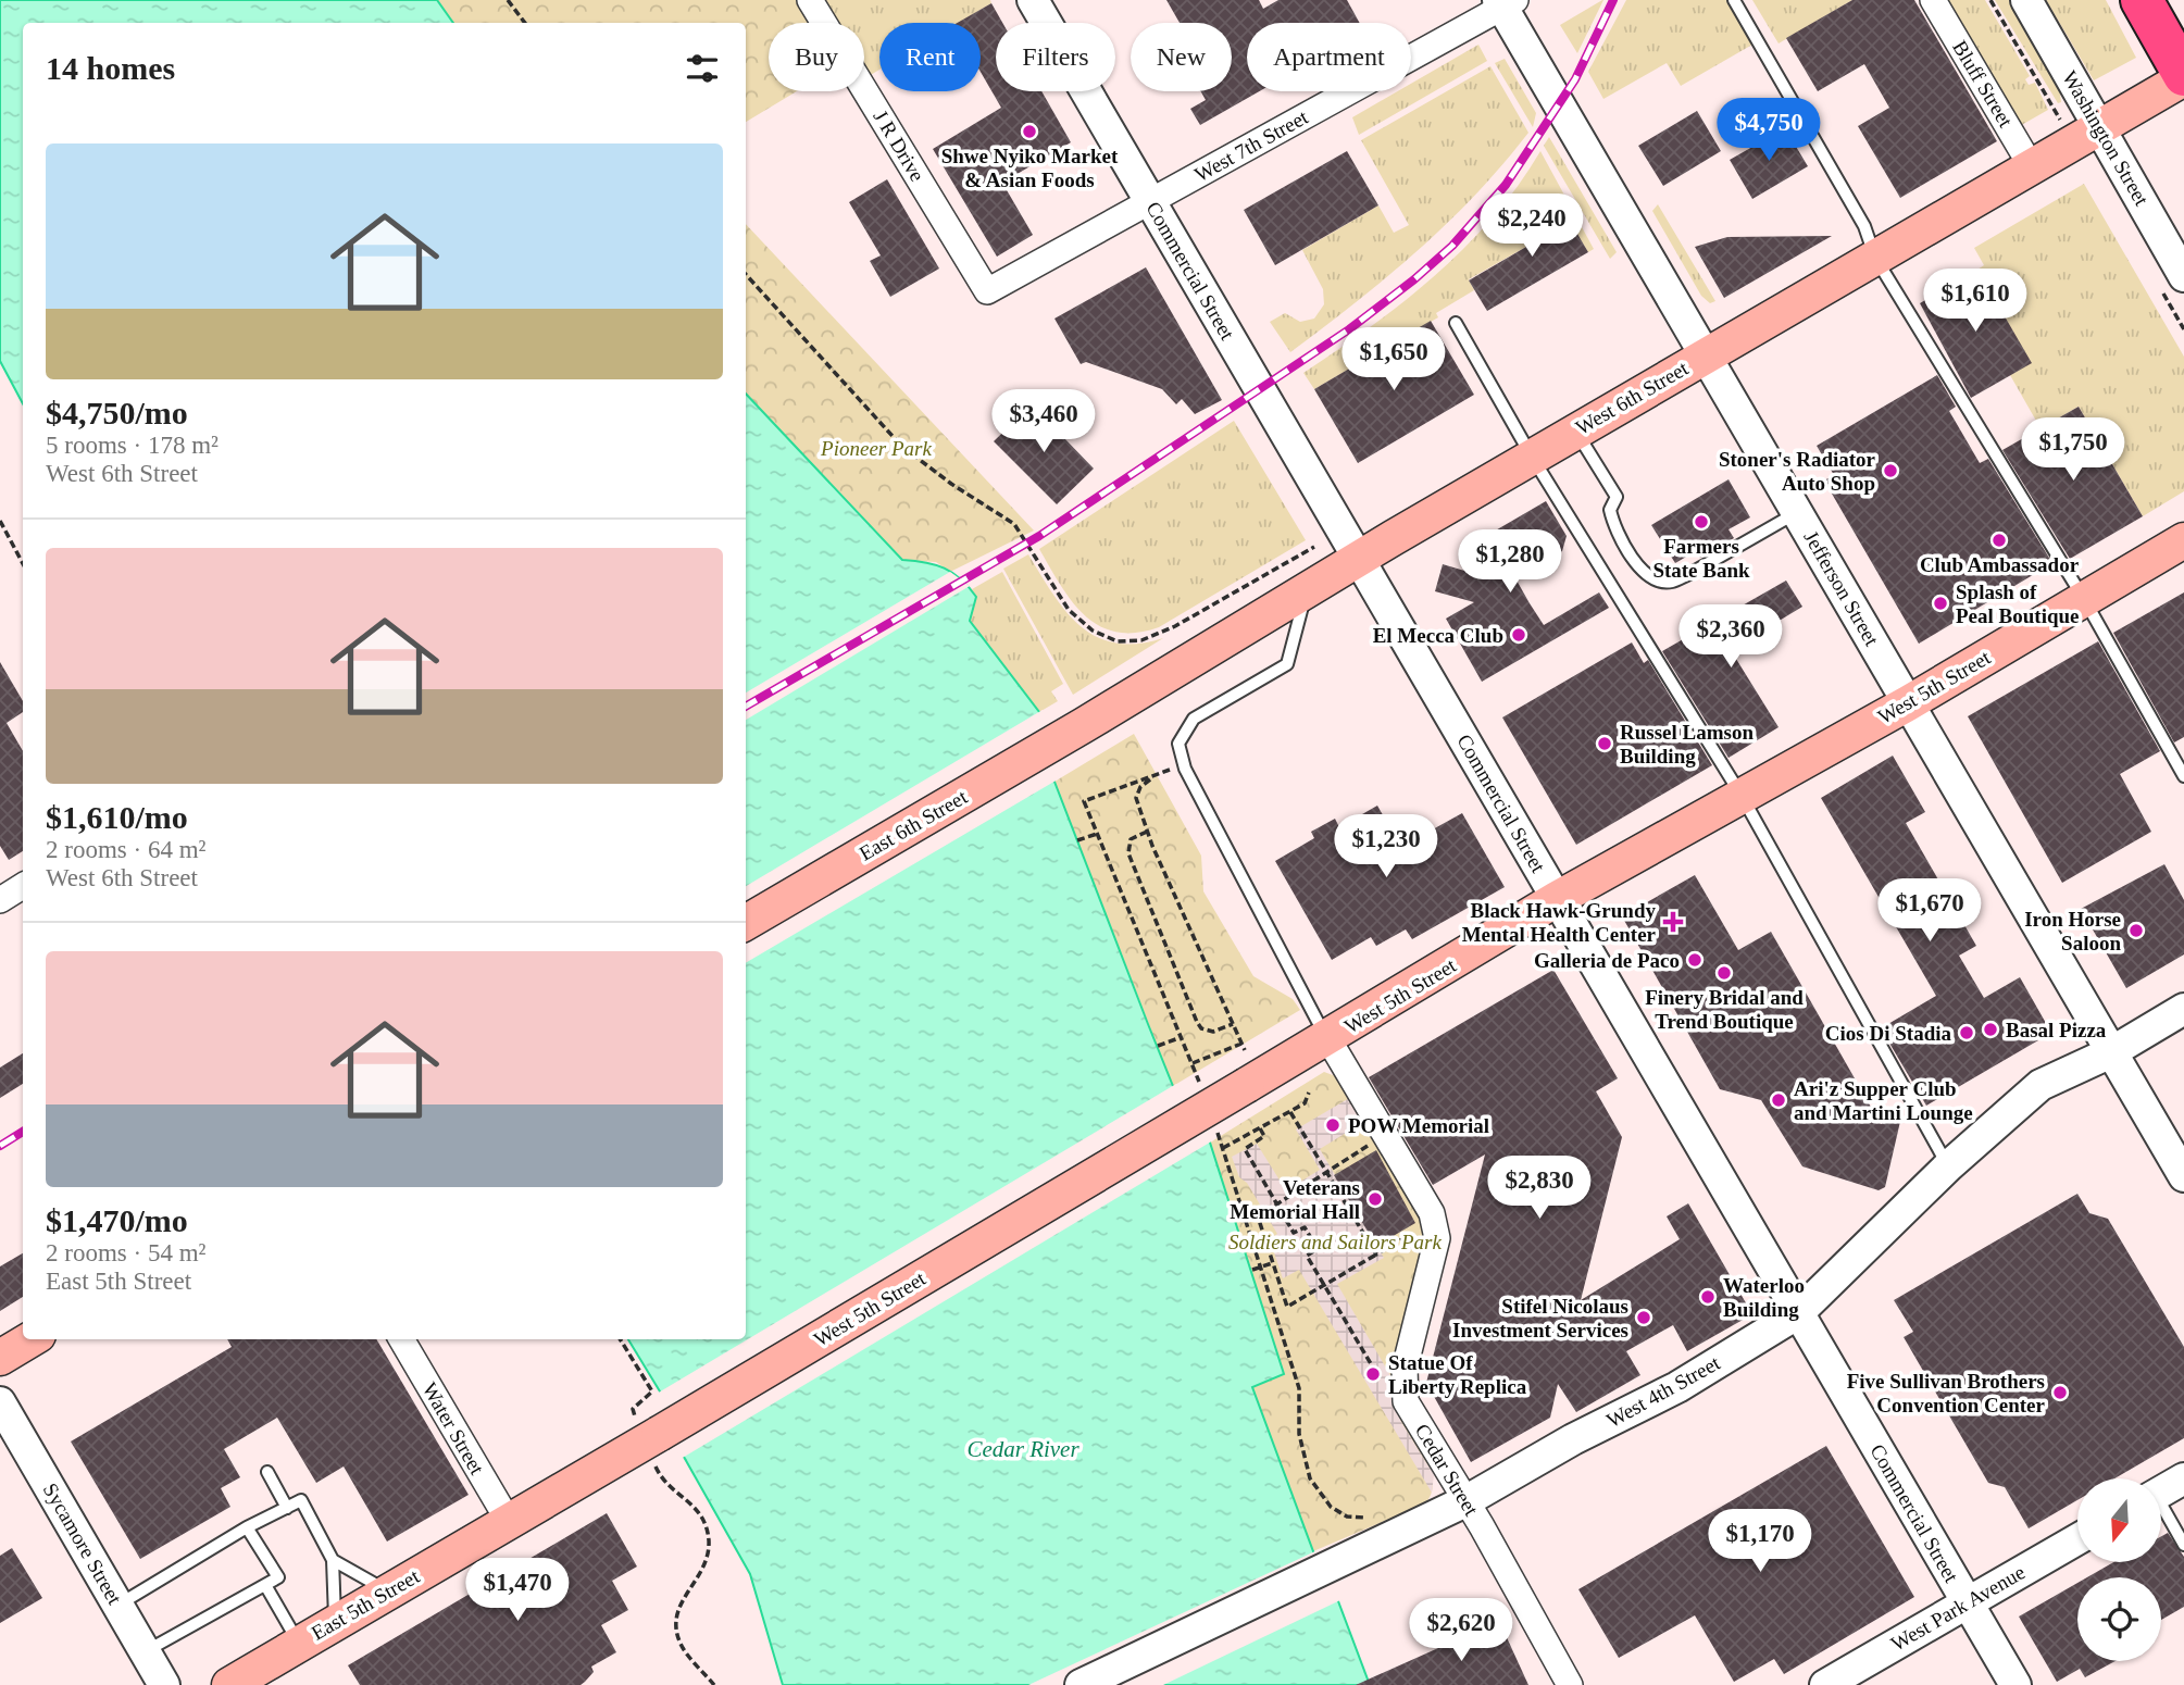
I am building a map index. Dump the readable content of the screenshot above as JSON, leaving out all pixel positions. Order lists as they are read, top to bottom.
{
  "streets": {
    "main road": [
      "West 6th Street",
      "West 5th Street",
      "East 6th Street",
      "East 5th Street"
    ],
    "street": [
      "Bluff Street",
      "Washington Street",
      "J R Drive",
      "West 7th Street",
      "Commercial Street",
      "Jefferson Street",
      "West 4th Street",
      "Water Street",
      "Cedar Street",
      "Sycamore Street",
      "West Park Avenue"
    ]
  },
  "crossings": [
    ["Bluff Street", "West 6th Street"],
    ["Washington Street", "West 6th Street"],
    ["J R Drive", "West 7th Street"],
    ["West 7th Street", "Commercial Street"],
    ["West 7th Street", "Jefferson Street"],
    ["Commercial Street", "West 6th Street"],
    ["Commercial Street", "West 5th Street"],
    ["Commercial Street", "West 4th Street"],
    ["Commercial Street", "West Park Avenue"],
    ["West 6th Street", "Jefferson Street"],
    ["West 6th Street", "East 6th Street"],
    ["Jefferson Street", "West 5th Street"],
    ["Jefferson Street", "West 4th Street"],
    ["West 5th Street", "Cedar Street"],
    ["West 5th Street", "East 5th Street"],
    ["West 4th Street", "Cedar Street"],
    ["Water Street", "East 5th Street"]
  ],
  "water": ["Cedar River"],
  "parks": ["Pioneer Park", "Soldiers and Sailors Park"],
  "places": {
    "other": [
      "Shwe Nyiko Market & Asian Foods",
      "Stoner's Radiator Auto Shop",
      "Farmers State Bank",
      "Club Ambassador",
      "Splash of Peal Boutique",
      "El Mecca Club",
      "Russel Lamson Building",
      "Iron Horse Saloon",
      "Galleria de Paco",
      "Finery Bridal and Trend Boutique",
      "Basal Pizza",
      "Cios Di Stadia",
      "Ari'z Supper Club and Martini Lounge",
      "POW Memorial",
      "Veterans Memorial Hall",
      "Waterloo Building",
      "Stifel Nicolaus Investment Services",
      "Statue Of Liberty Replica",
      "Five Sullivan Brothers Convention Center"
    ],
    "health": ["Black Hawk-Grundy Mental Health Center"]
  },
  "north": "bottom",
  "page": {
    "chip": [
      "Buy",
      "Rent",
      "Filters",
      "New",
      "Apartment"
    ],
    "heading": "14 homes",
    "price": [
      "$4,750",
      "$2,240",
      "$1,610",
      "$1,650",
      "$3,460",
      "$1,750",
      "$1,280",
      "$2,360",
      "$1,230",
      "$1,670",
      "$2,830",
      "$1,170",
      "$1,470",
      "$2,620"
    ],
    "list": [
      {
        "name": "$4,750/mo",
        "note": "5 rooms · 178 m² · West 6th Street"
      },
      {
        "name": "$1,610/mo",
        "note": "2 rooms · 64 m² · West 6th Street"
      },
      {
        "name": "$1,470/mo",
        "note": "2 rooms · 54 m² · East 5th Street"
      }
    ]
  }
}
